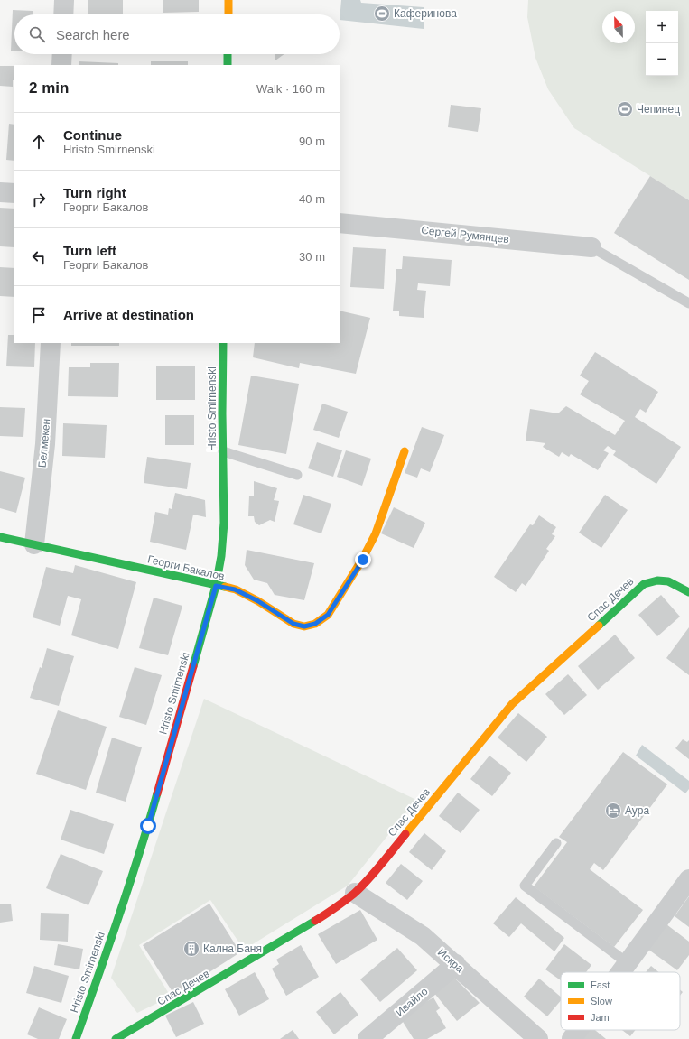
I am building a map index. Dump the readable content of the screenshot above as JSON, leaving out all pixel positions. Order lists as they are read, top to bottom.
{
  "streets": {
    "street": [
      "Сергей Румянцев",
      "Hristo Smirnenski",
      "Белмекен",
      "Георги Бакалов",
      "Спас Дечев",
      "Искра",
      "Ивайло"
    ]
  },
  "crossings": [
    ["Hristo Smirnenski", "Георги Бакалов"],
    ["Белмекен", "Георги Бакалов"],
    ["Спас Дечев", "Искра"],
    ["Искра", "Ивайло"]
  ],
  "places": {
    "sports": ["Каферинова", "Чепинец"],
    "hotel": ["Аура"],
    "building": ["Кална Баня"]
  },
  "legend": ["Fast", "Slow", "Jam"],
  "north": "top",
  "page": {
    "map_buttons": ["+", "−"],
    "search": "Search here",
    "heading": ["2 min", "Walk · 160 m"],
    "list": [
      ["Continue", "Hristo Smirnenski", "90 m"],
      ["Turn right", "Георги Бакалов", "40 m"],
      ["Turn left", "Георги Бакалов", "30 m"],
      "Arrive at destination"
    ]
  }
}
